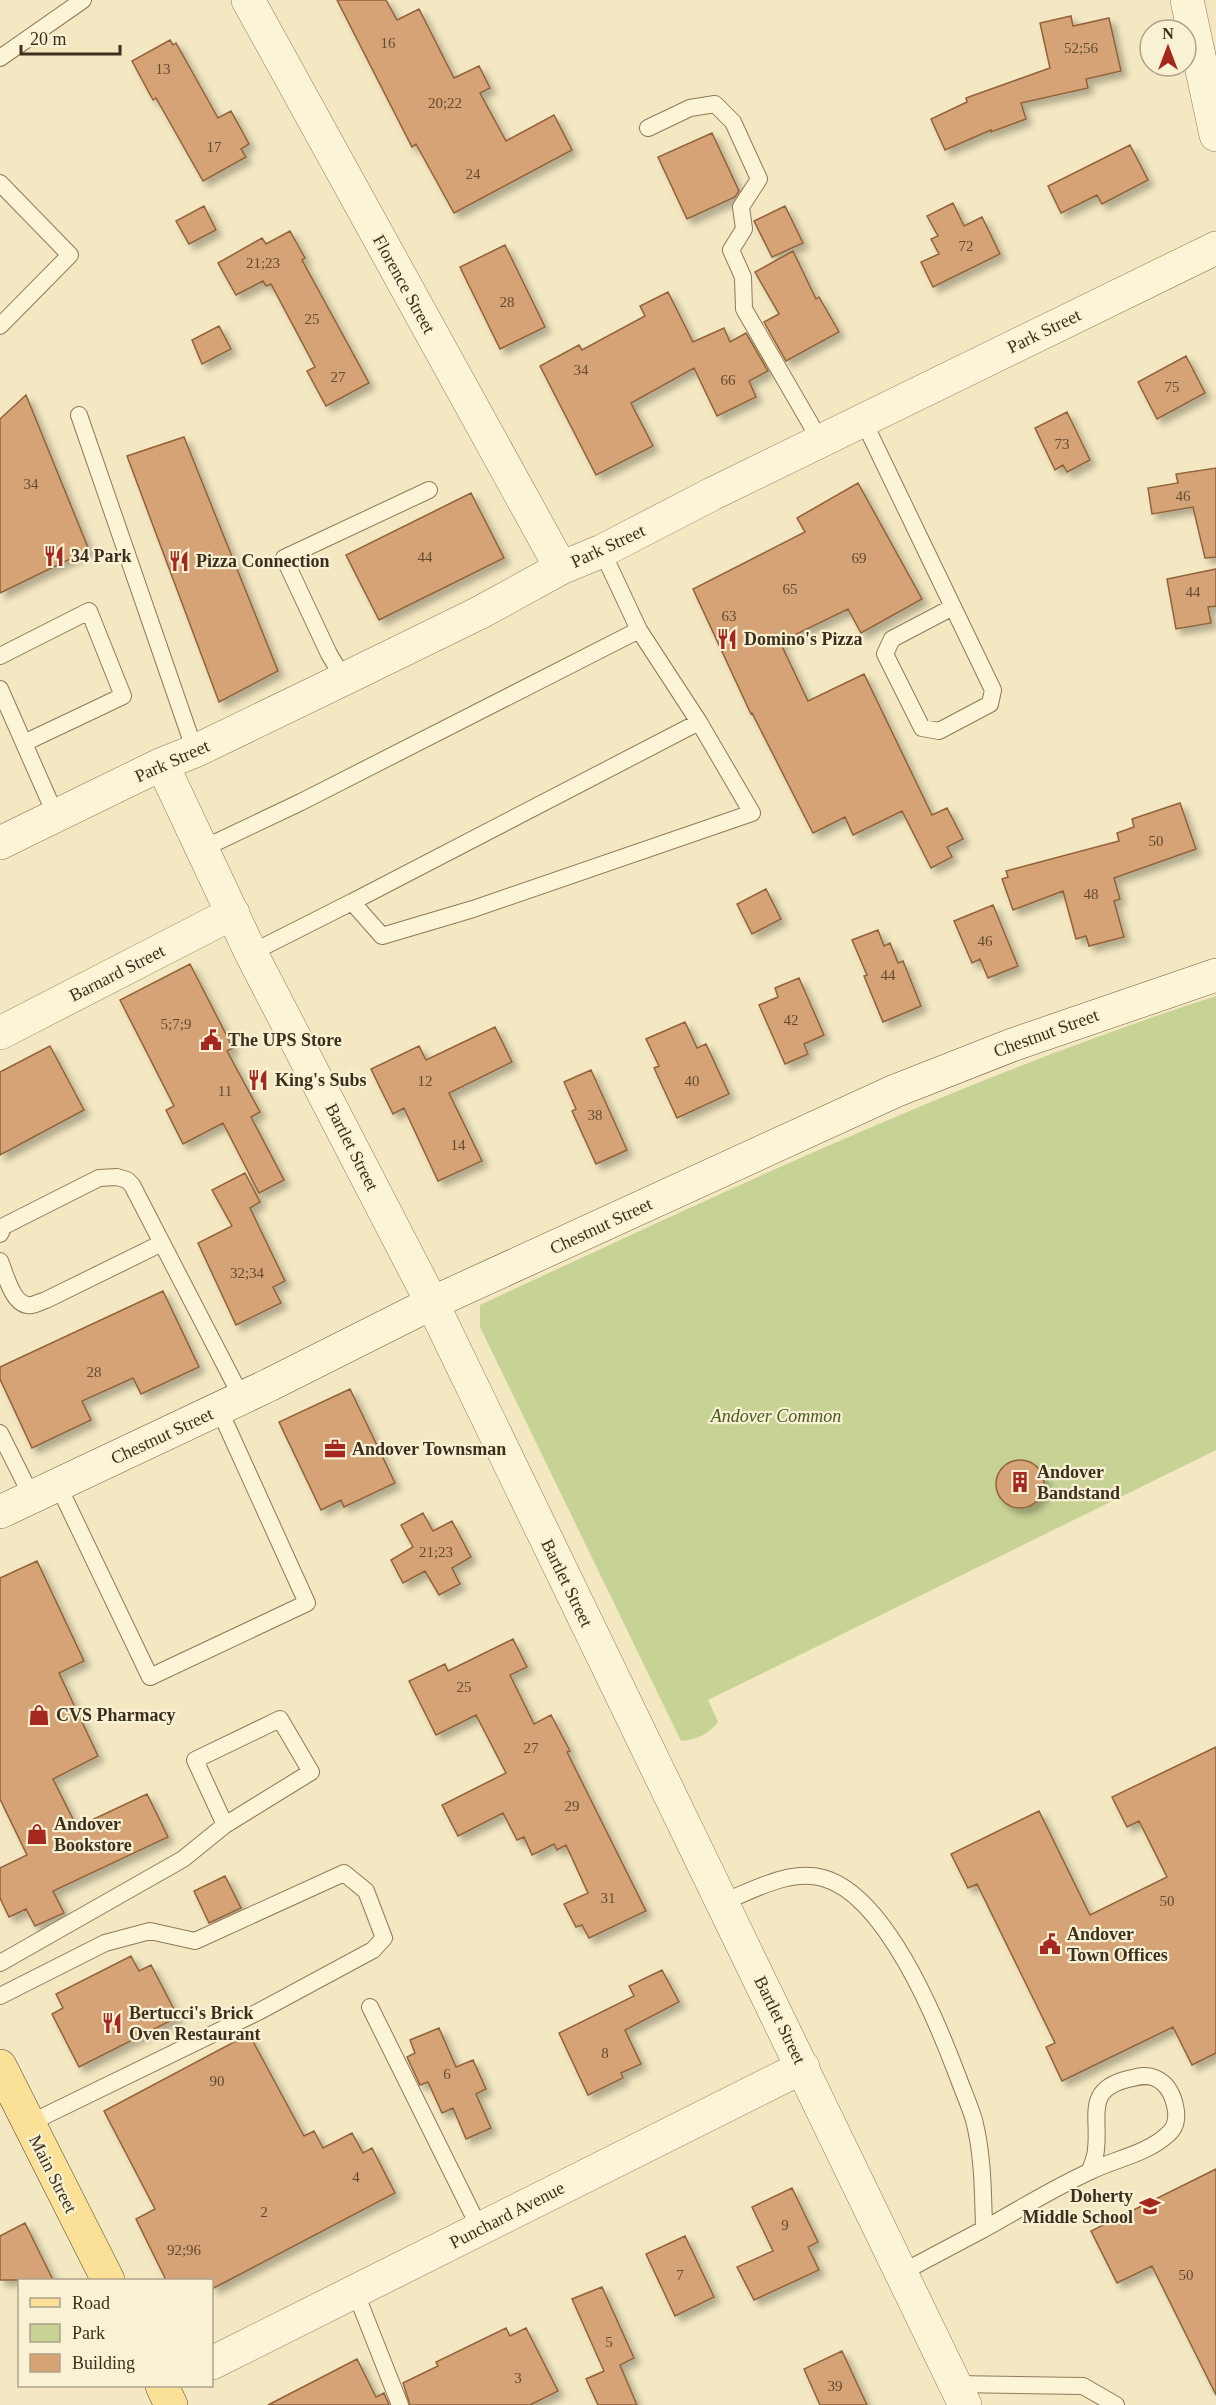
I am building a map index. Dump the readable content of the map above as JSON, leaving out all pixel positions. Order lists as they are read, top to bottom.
{
  "streets": {
    "main road": ["Main Street"],
    "street": [
      "Florence Street",
      "Park Street",
      "Barnard Street",
      "Chestnut Street",
      "Bartlet Street",
      "Punchard Avenue"
    ]
  },
  "crossings": [
    ["Florence Street", "Park Street"],
    ["Park Street", "Bartlet Street"],
    ["Barnard Street", "Bartlet Street"],
    ["Chestnut Street", "Bartlet Street"],
    ["Bartlet Street", "Punchard Avenue"]
  ],
  "parks": ["Andover Common"],
  "places": {
    "restaurant": [
      "34 Park",
      "Pizza Connection",
      "Domino's Pizza",
      "King's Subs",
      "Bertucci's Brick Oven Restaurant"
    ],
    "public building": ["The UPS Store", "Andover Town Offices"],
    "office": ["Andover Townsman"],
    "building": ["Andover Bandstand"],
    "shop": ["CVS Pharmacy", "Andover Bookstore"],
    "school or university": ["Doherty Middle School"]
  },
  "house_numbers": [
    "16",
    "52;56",
    "13",
    "20;22",
    "17",
    "24",
    "72",
    "21;23",
    "28",
    "25",
    "34",
    "27",
    "66",
    "75",
    "73",
    "34",
    "46",
    "44",
    "69",
    "65",
    "44",
    "63",
    "50",
    "48",
    "46",
    "44",
    "42",
    "5;7;9",
    "12",
    "40",
    "11",
    "38",
    "14",
    "32;34",
    "28",
    "21;23",
    "25",
    "27",
    "29",
    "31",
    "50",
    "8",
    "6",
    "90",
    "4",
    "2",
    "9",
    "92;96",
    "7",
    "50",
    "5",
    "3",
    "39"
  ],
  "legend": ["Road", "Park", "Building"],
  "scale_bar": "20 m",
  "north": "top"
}
